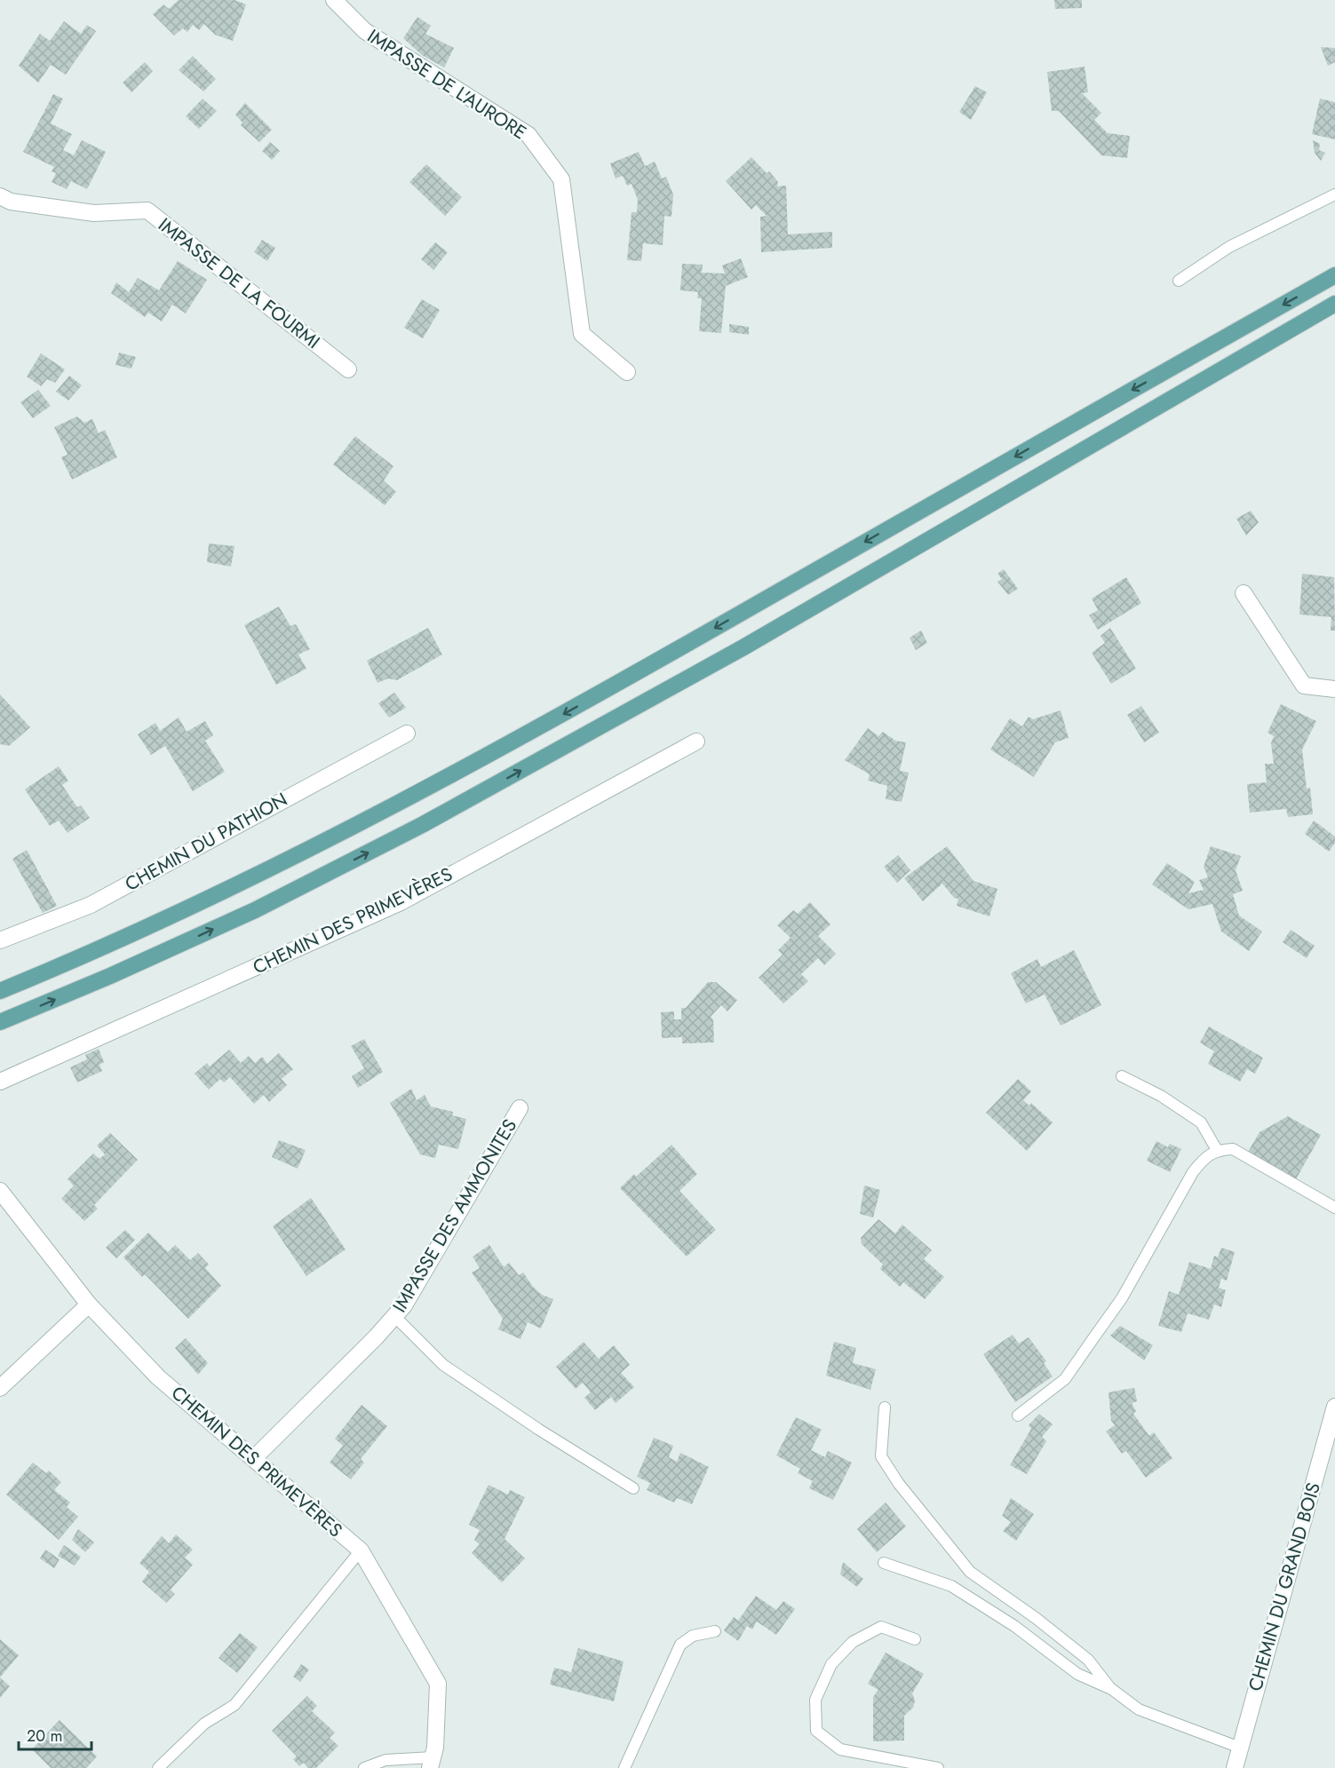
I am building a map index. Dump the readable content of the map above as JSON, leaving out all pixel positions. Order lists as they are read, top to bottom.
{
  "streets": {
    "street": [
      "IMPASSE DE L'AURORE",
      "IMPASSE DE LA FOURMI",
      "CHEMIN DU PATHION",
      "CHEMIN DES PRIMEVÈRES",
      "IMPASSE DES AMMONITES",
      "CHEMIN DU GRAND BOIS"
    ]
  },
  "crossings": [
    ["CHEMIN DES PRIMEVÈRES", "IMPASSE DES AMMONITES"]
  ],
  "scale_bar": "20 m"
}
